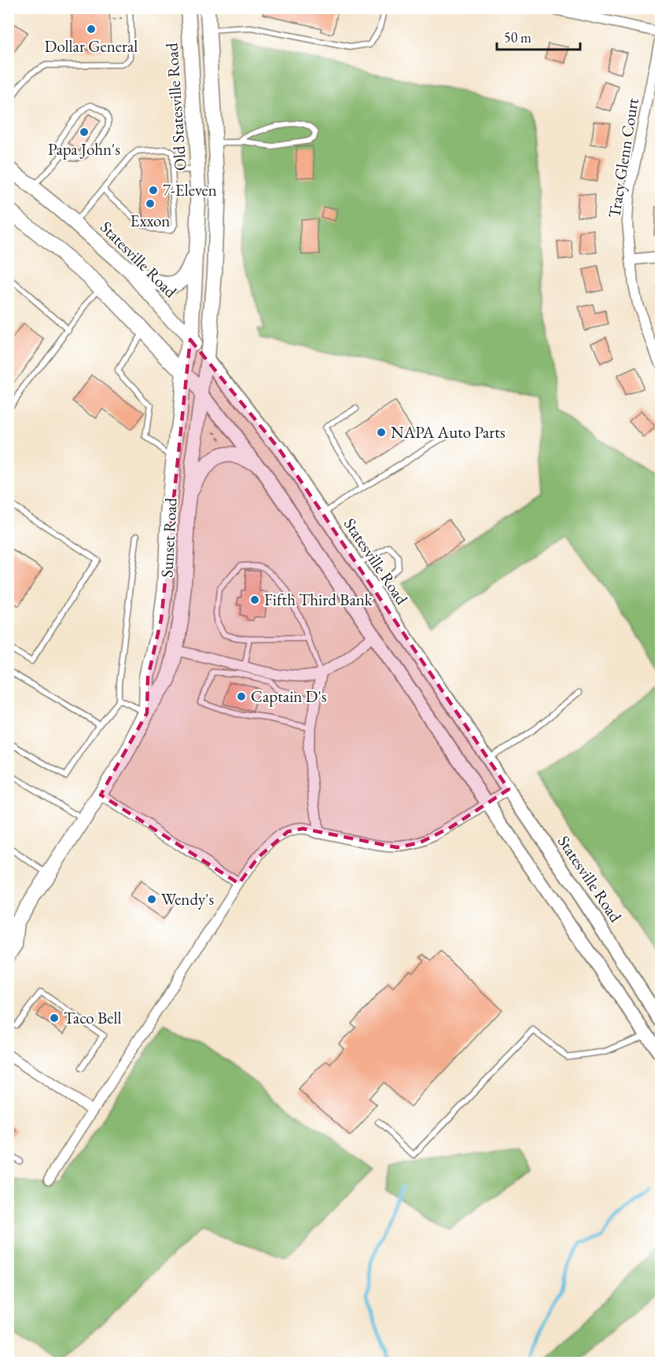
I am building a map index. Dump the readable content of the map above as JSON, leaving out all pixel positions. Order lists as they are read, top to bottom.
{
  "streets": {
    "main road": ["Old Statesville Road", "Statesville Road", "Sunset Road"],
    "street": ["Tracy Glenn Court"]
  },
  "crossings": [
    ["Old Statesville Road", "Statesville Road"],
    ["Old Statesville Road", "Sunset Road"],
    ["Statesville Road", "Sunset Road"]
  ],
  "places": [
    "Dollar General",
    "Papa John's",
    "7-Eleven",
    "Exxon",
    "NAPA Auto Parts",
    "Fifth Third Bank",
    "Captain D's",
    "Wendy's",
    "Taco Bell"
  ],
  "scale_bar": "50 m"
}
